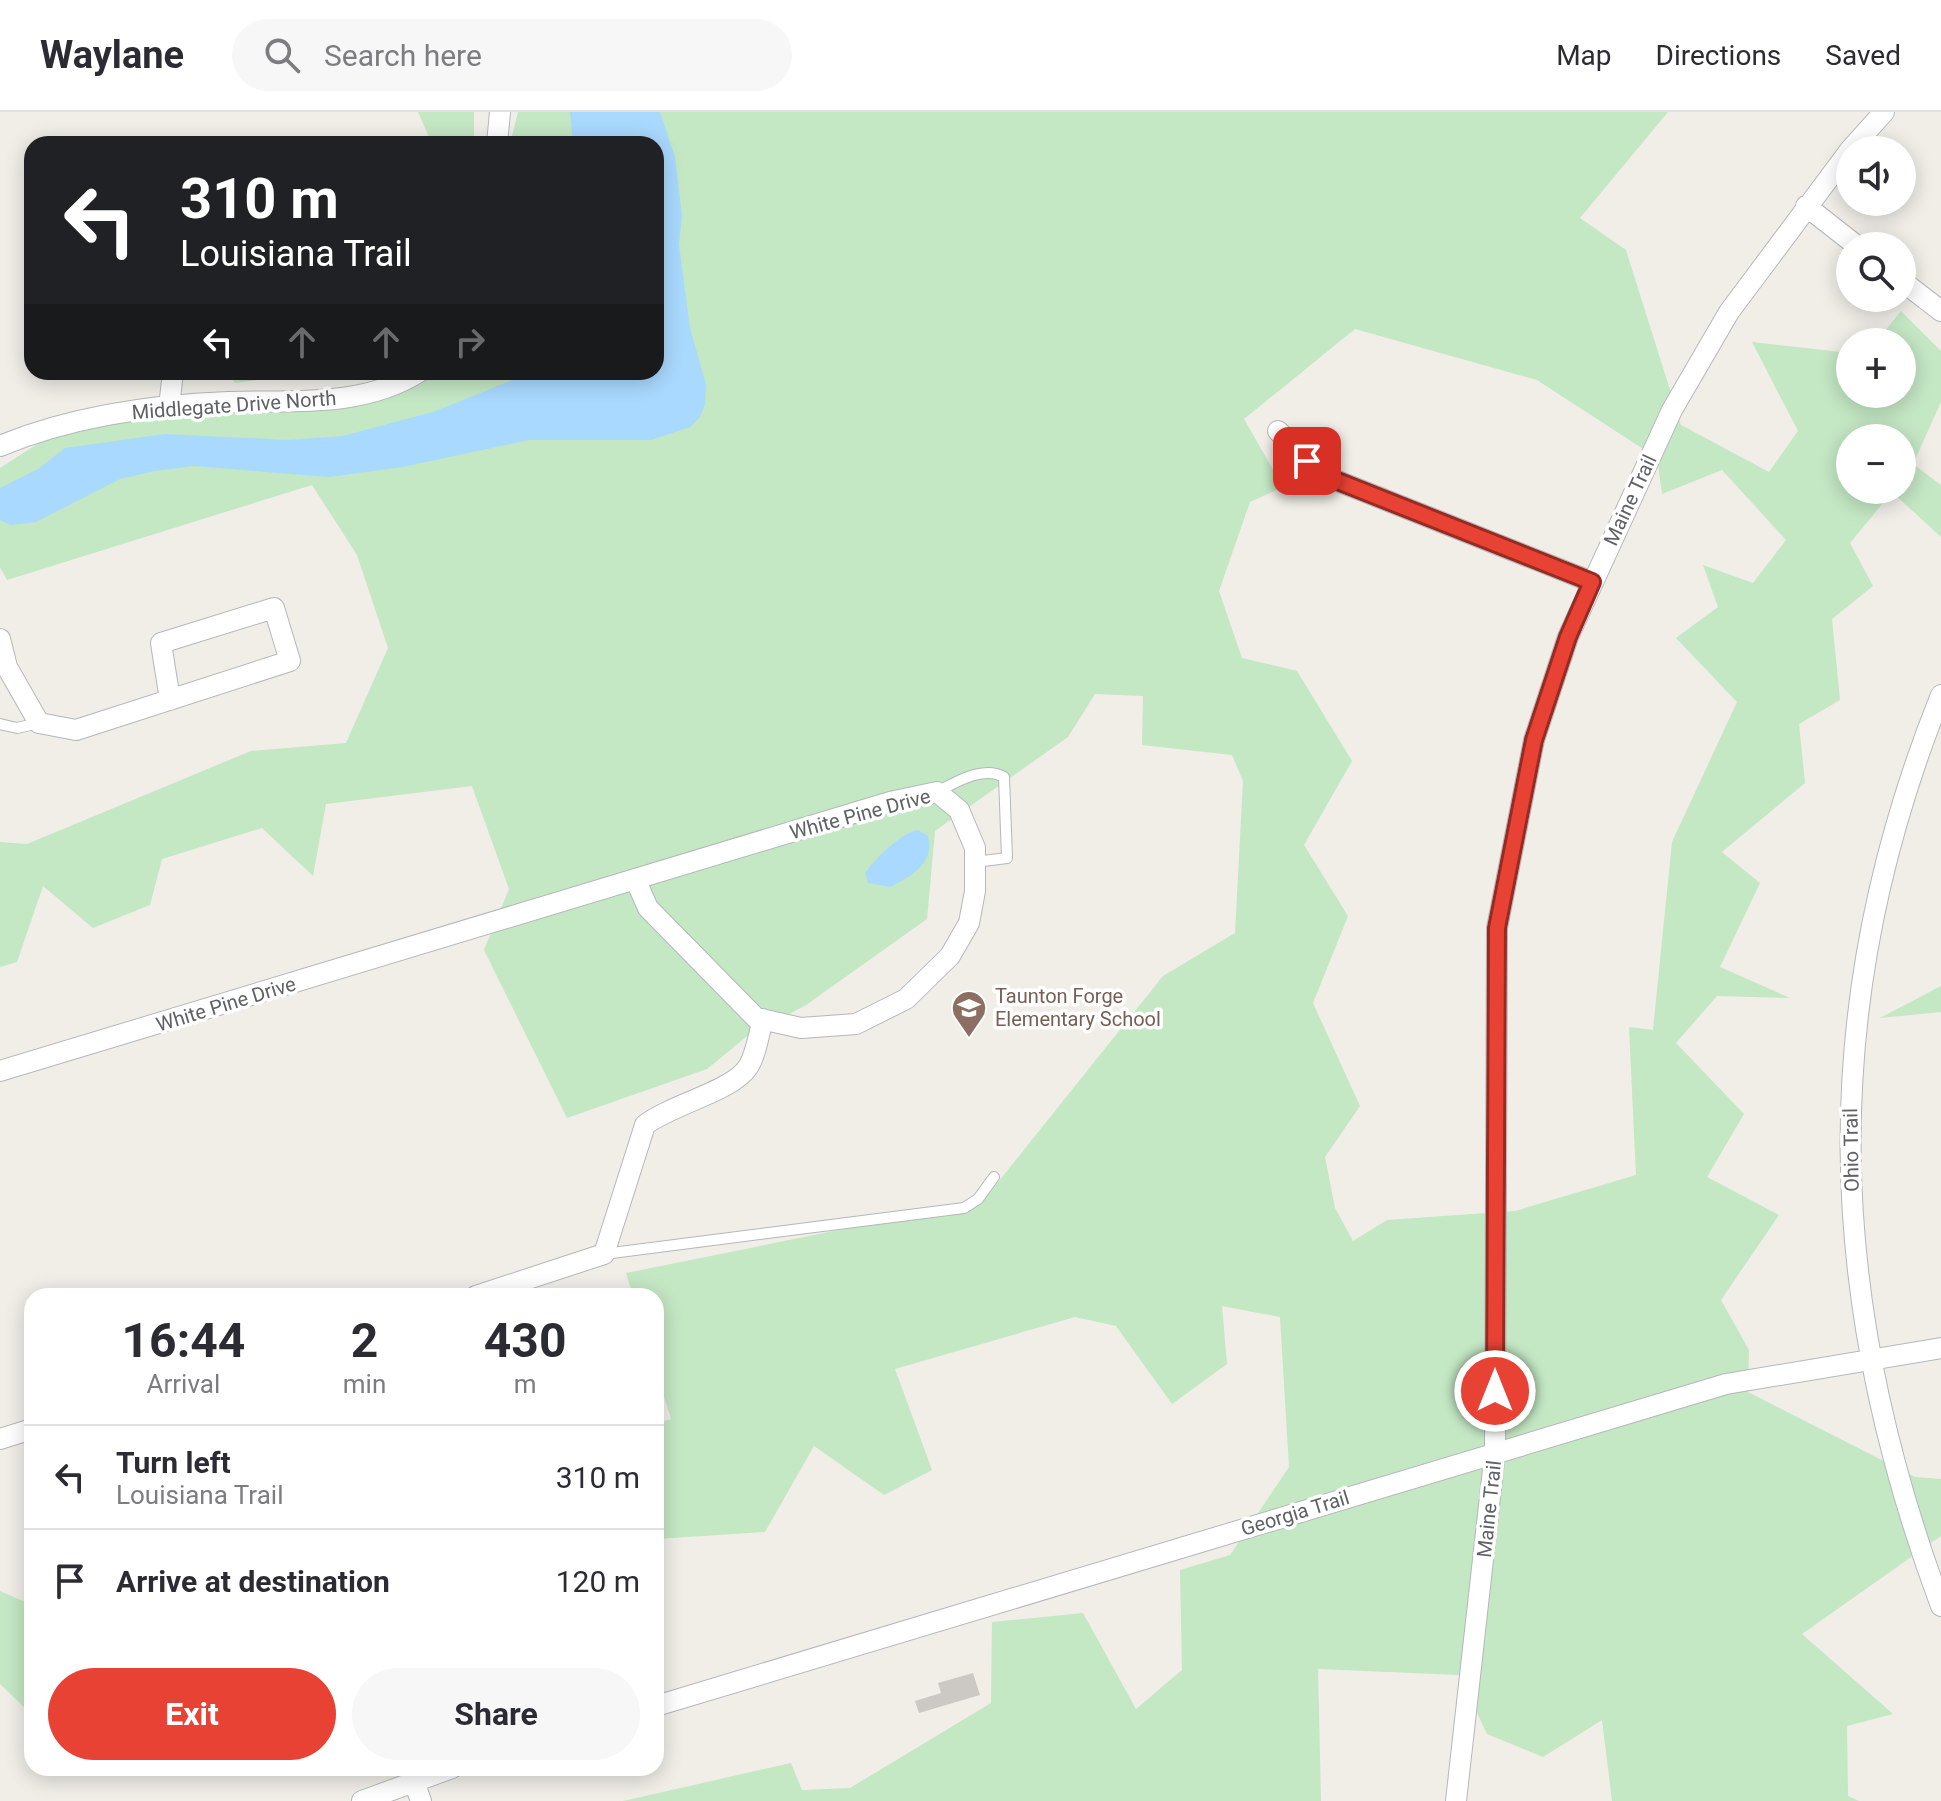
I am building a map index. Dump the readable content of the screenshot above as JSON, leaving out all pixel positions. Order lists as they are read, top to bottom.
{
  "streets": {
    "street": [
      "Middlegate Drive North",
      "Maine Trail",
      "White Pine Drive",
      "Ohio Trail",
      "Georgia Trail"
    ]
  },
  "crossings": [
    ["Maine Trail", "Georgia Trail"],
    ["Ohio Trail", "Georgia Trail"]
  ],
  "places": {
    "school or university": ["Taunton Forge Elementary School"]
  },
  "page": {
    "header": "Waylane",
    "search": "Search here",
    "nav": ["Map", "Directions", "Saved"],
    "map_buttons": ["+", "−"],
    "turn": ["310 m", "Louisiana Trail"],
    "eta": [
      "16:44",
      "Arrival",
      "2",
      "min",
      "430",
      "m"
    ],
    "list": [
      {
        "name": "Turn left",
        "note": "Louisiana Trail",
        "value": "310 m"
      },
      {
        "name": "Arrive at destination",
        "value": "120 m"
      }
    ],
    "buttons": ["Exit", "Share"]
  }
}
